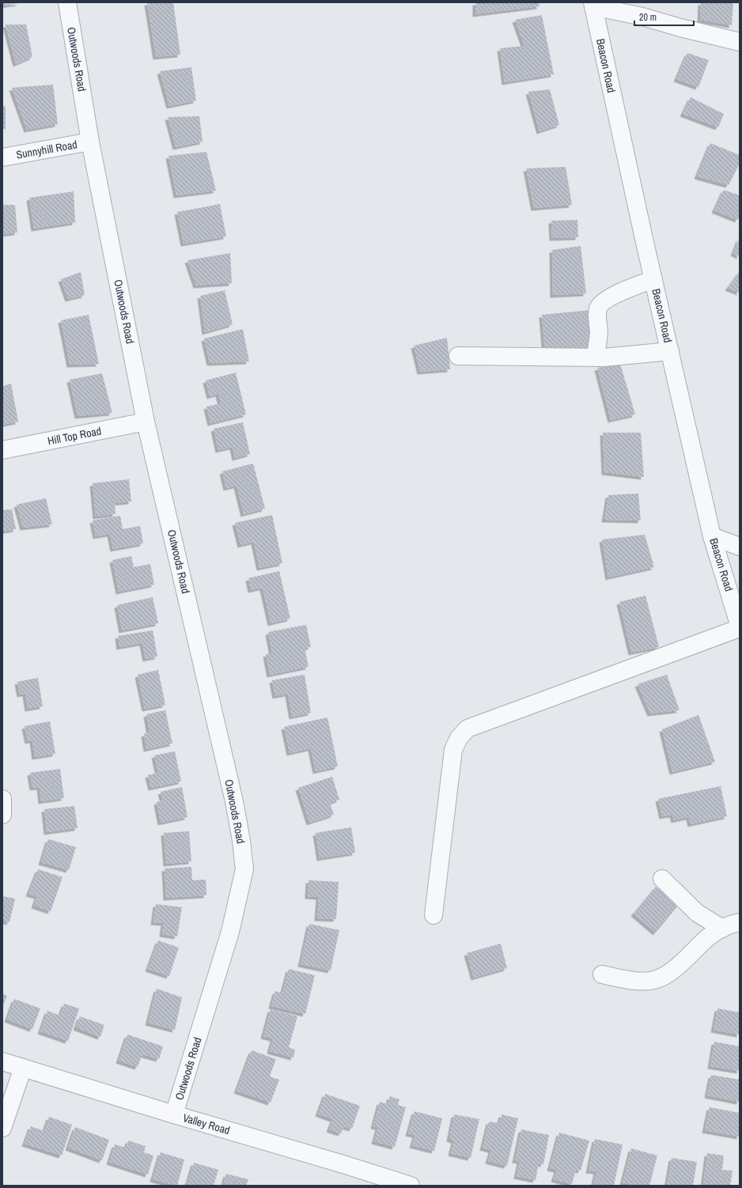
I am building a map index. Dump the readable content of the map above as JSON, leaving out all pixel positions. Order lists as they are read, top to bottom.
{
  "streets": {
    "street": [
      "Outwoods Road",
      "Beacon Road",
      "Sunnyhill Road",
      "Hill Top Road",
      "Valley Road"
    ]
  },
  "crossings": [
    ["Outwoods Road", "Sunnyhill Road"],
    ["Outwoods Road", "Hill Top Road"],
    ["Outwoods Road", "Valley Road"]
  ],
  "scale_bar": "20 m"
}
